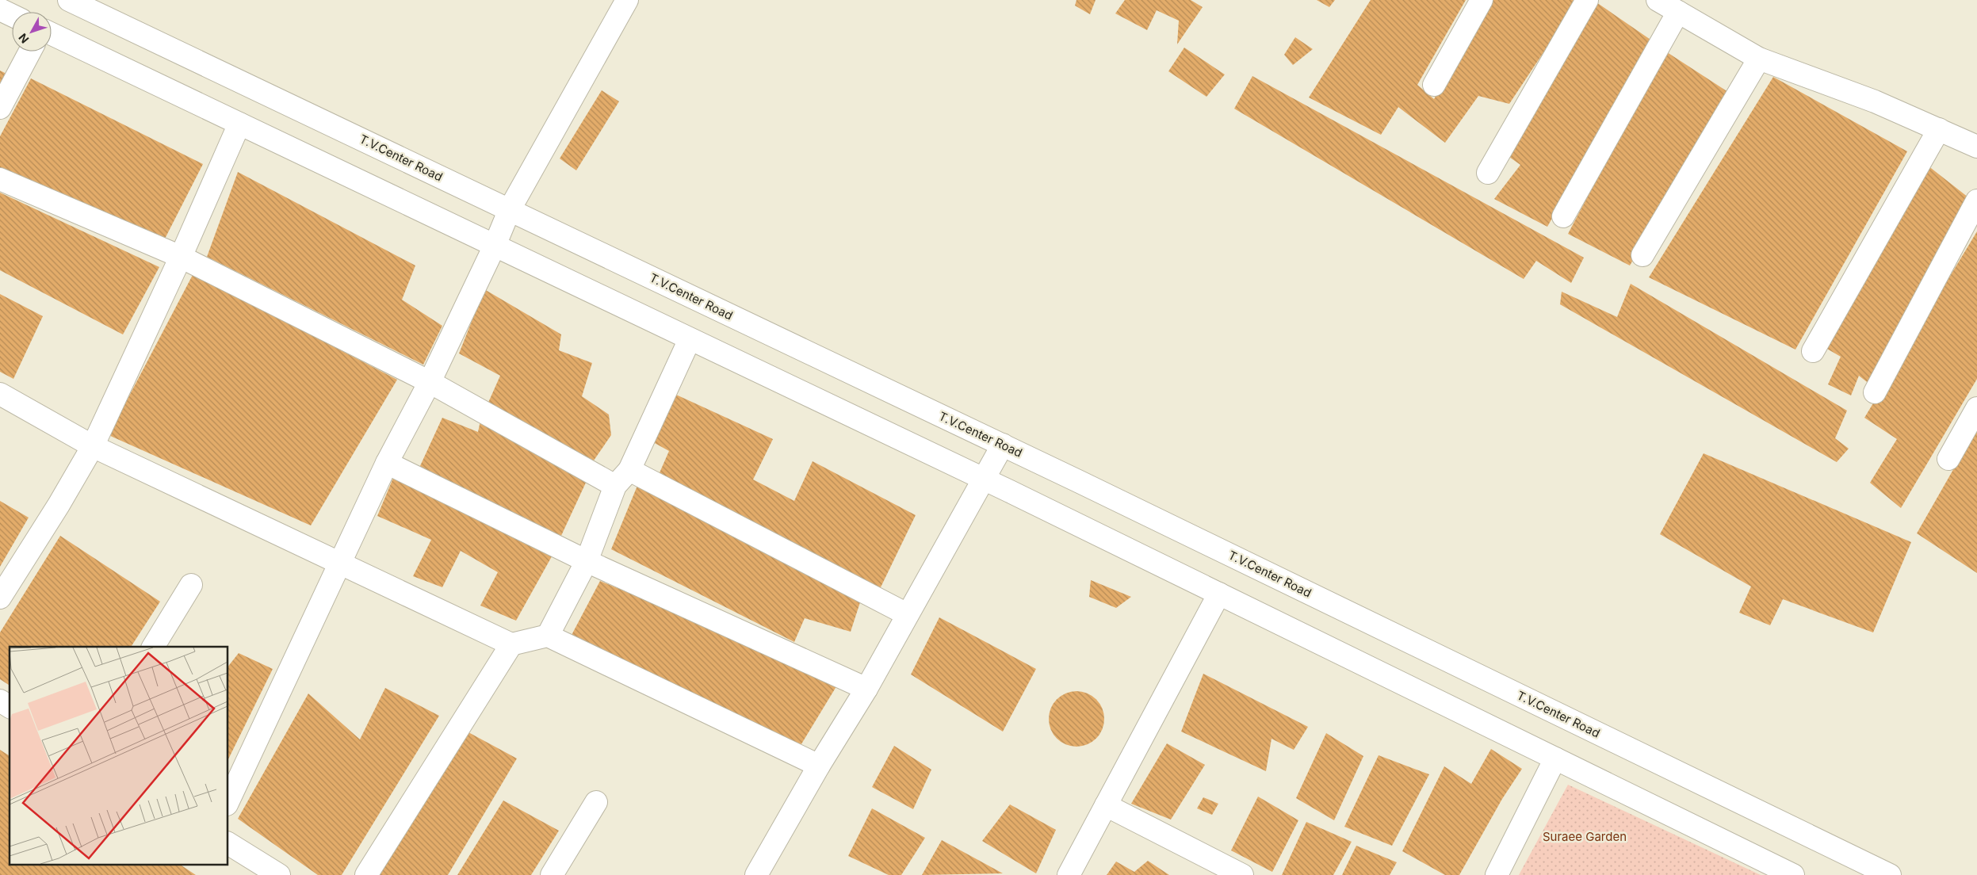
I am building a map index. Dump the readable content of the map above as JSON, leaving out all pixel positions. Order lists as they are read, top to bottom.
{
  "streets": {
    "street": ["T.V.Center Road"]
  },
  "parks": ["Suraee Garden"],
  "north": "bottom left"
}
